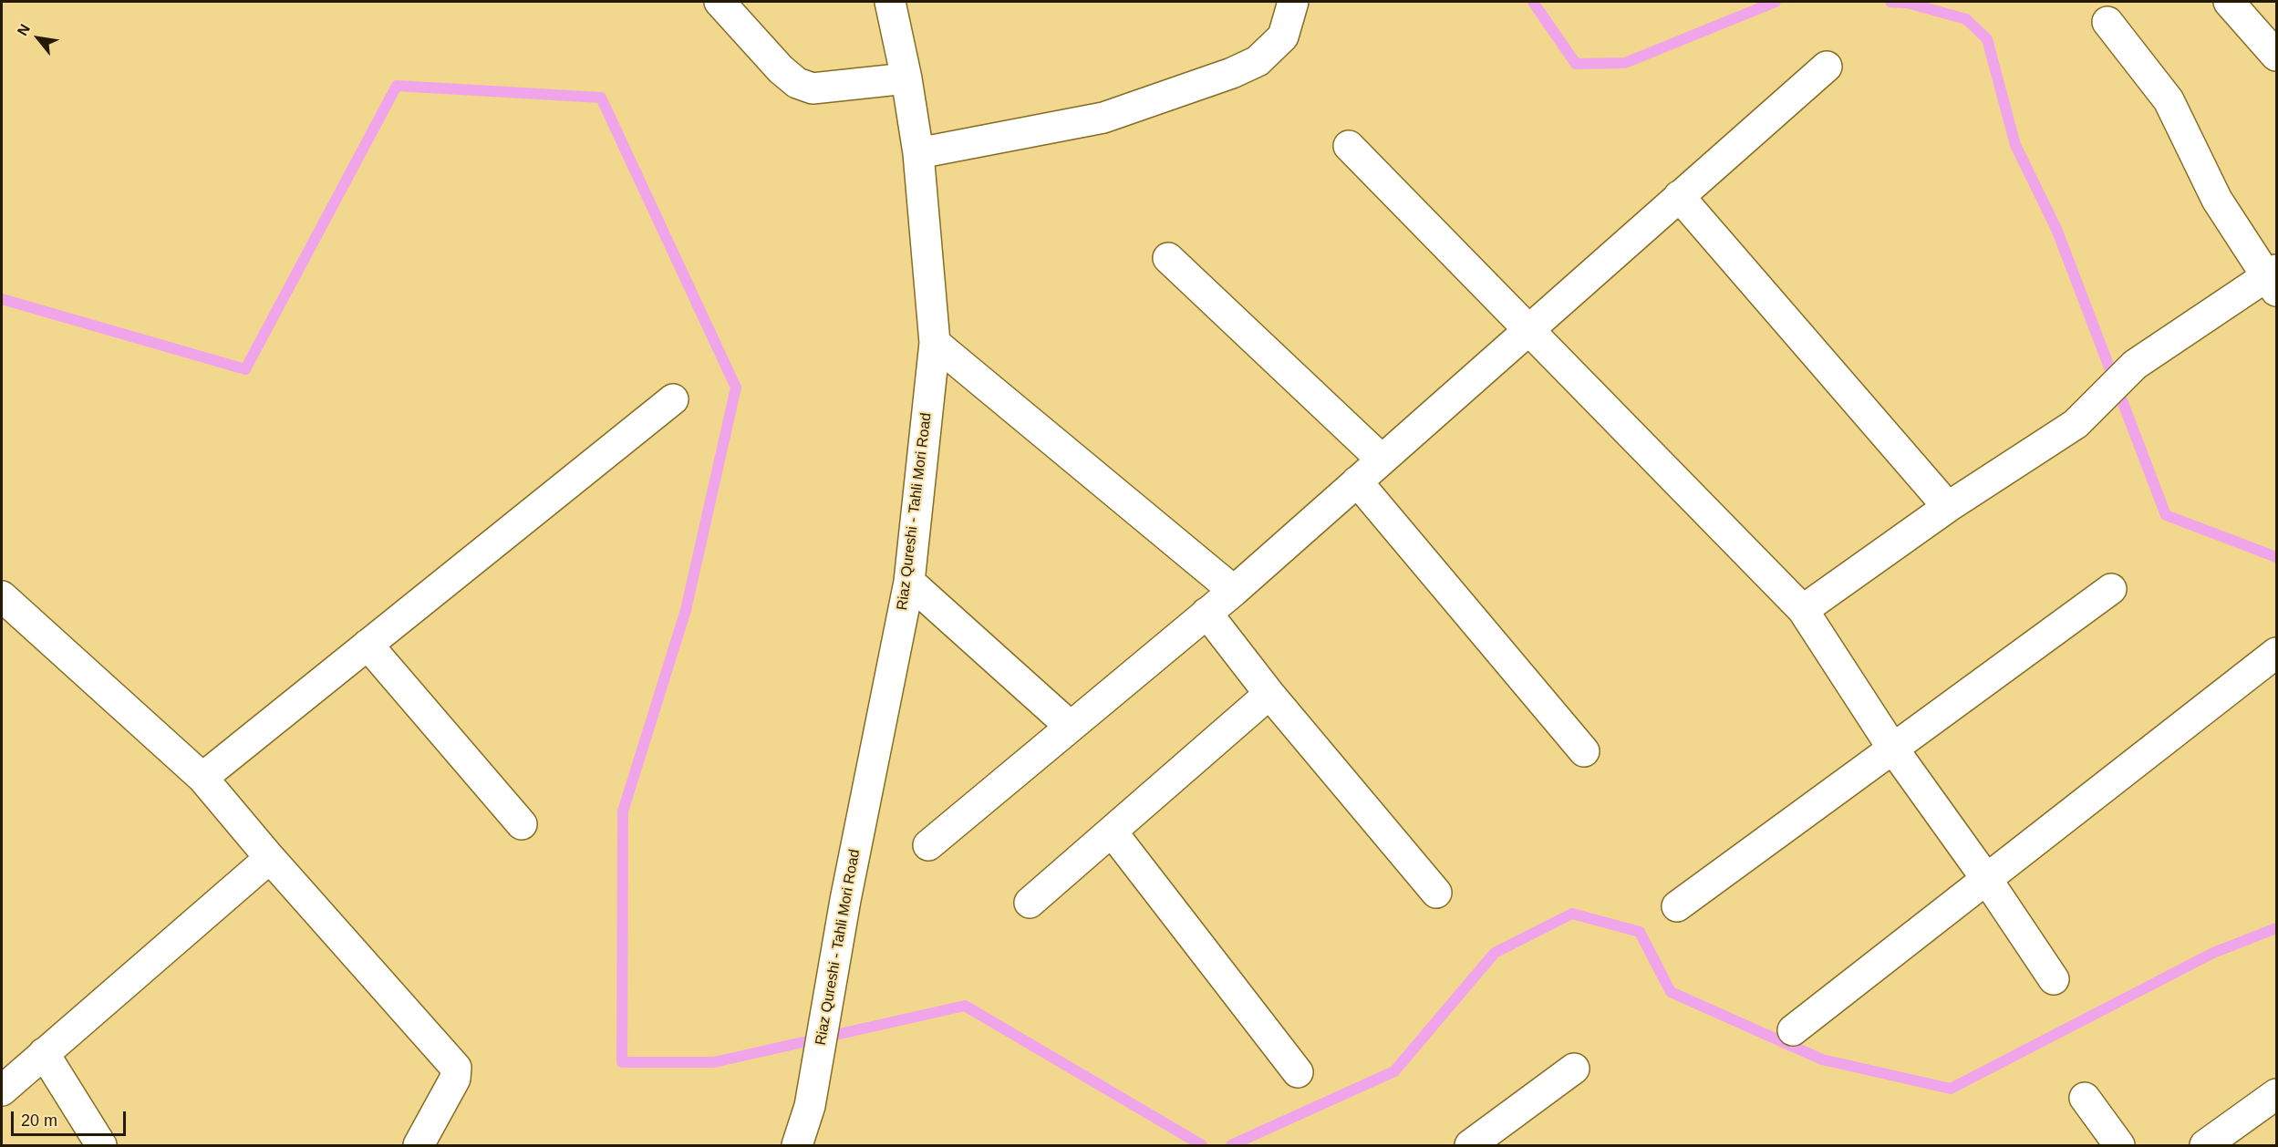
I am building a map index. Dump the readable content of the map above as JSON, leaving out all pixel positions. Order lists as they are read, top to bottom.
{
  "streets": {
    "street": ["Riaz Qureshi - Tahli Mori Road"]
  },
  "scale_bar": "20 m",
  "north": "top left"
}
